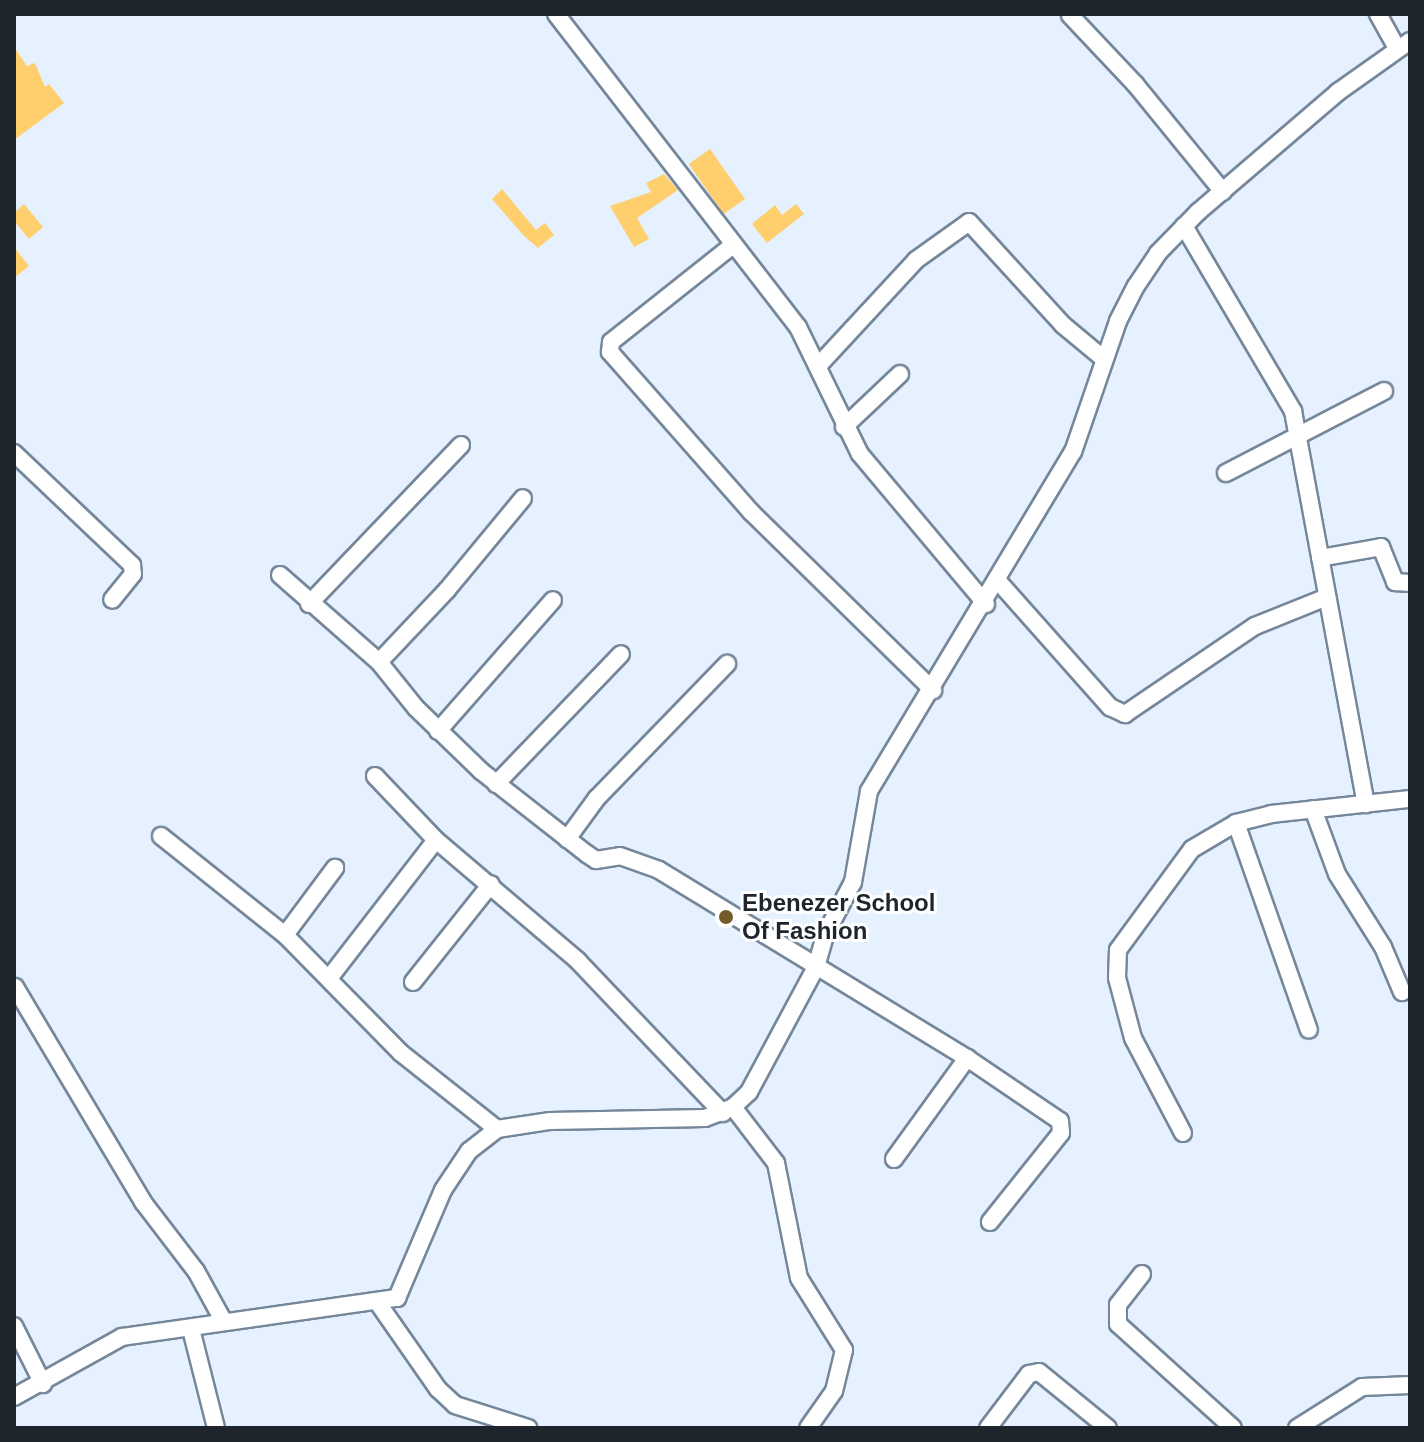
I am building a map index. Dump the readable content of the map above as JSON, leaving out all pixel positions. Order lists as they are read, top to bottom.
{
  "places": ["Ebenezer School Of Fashion"]
}
